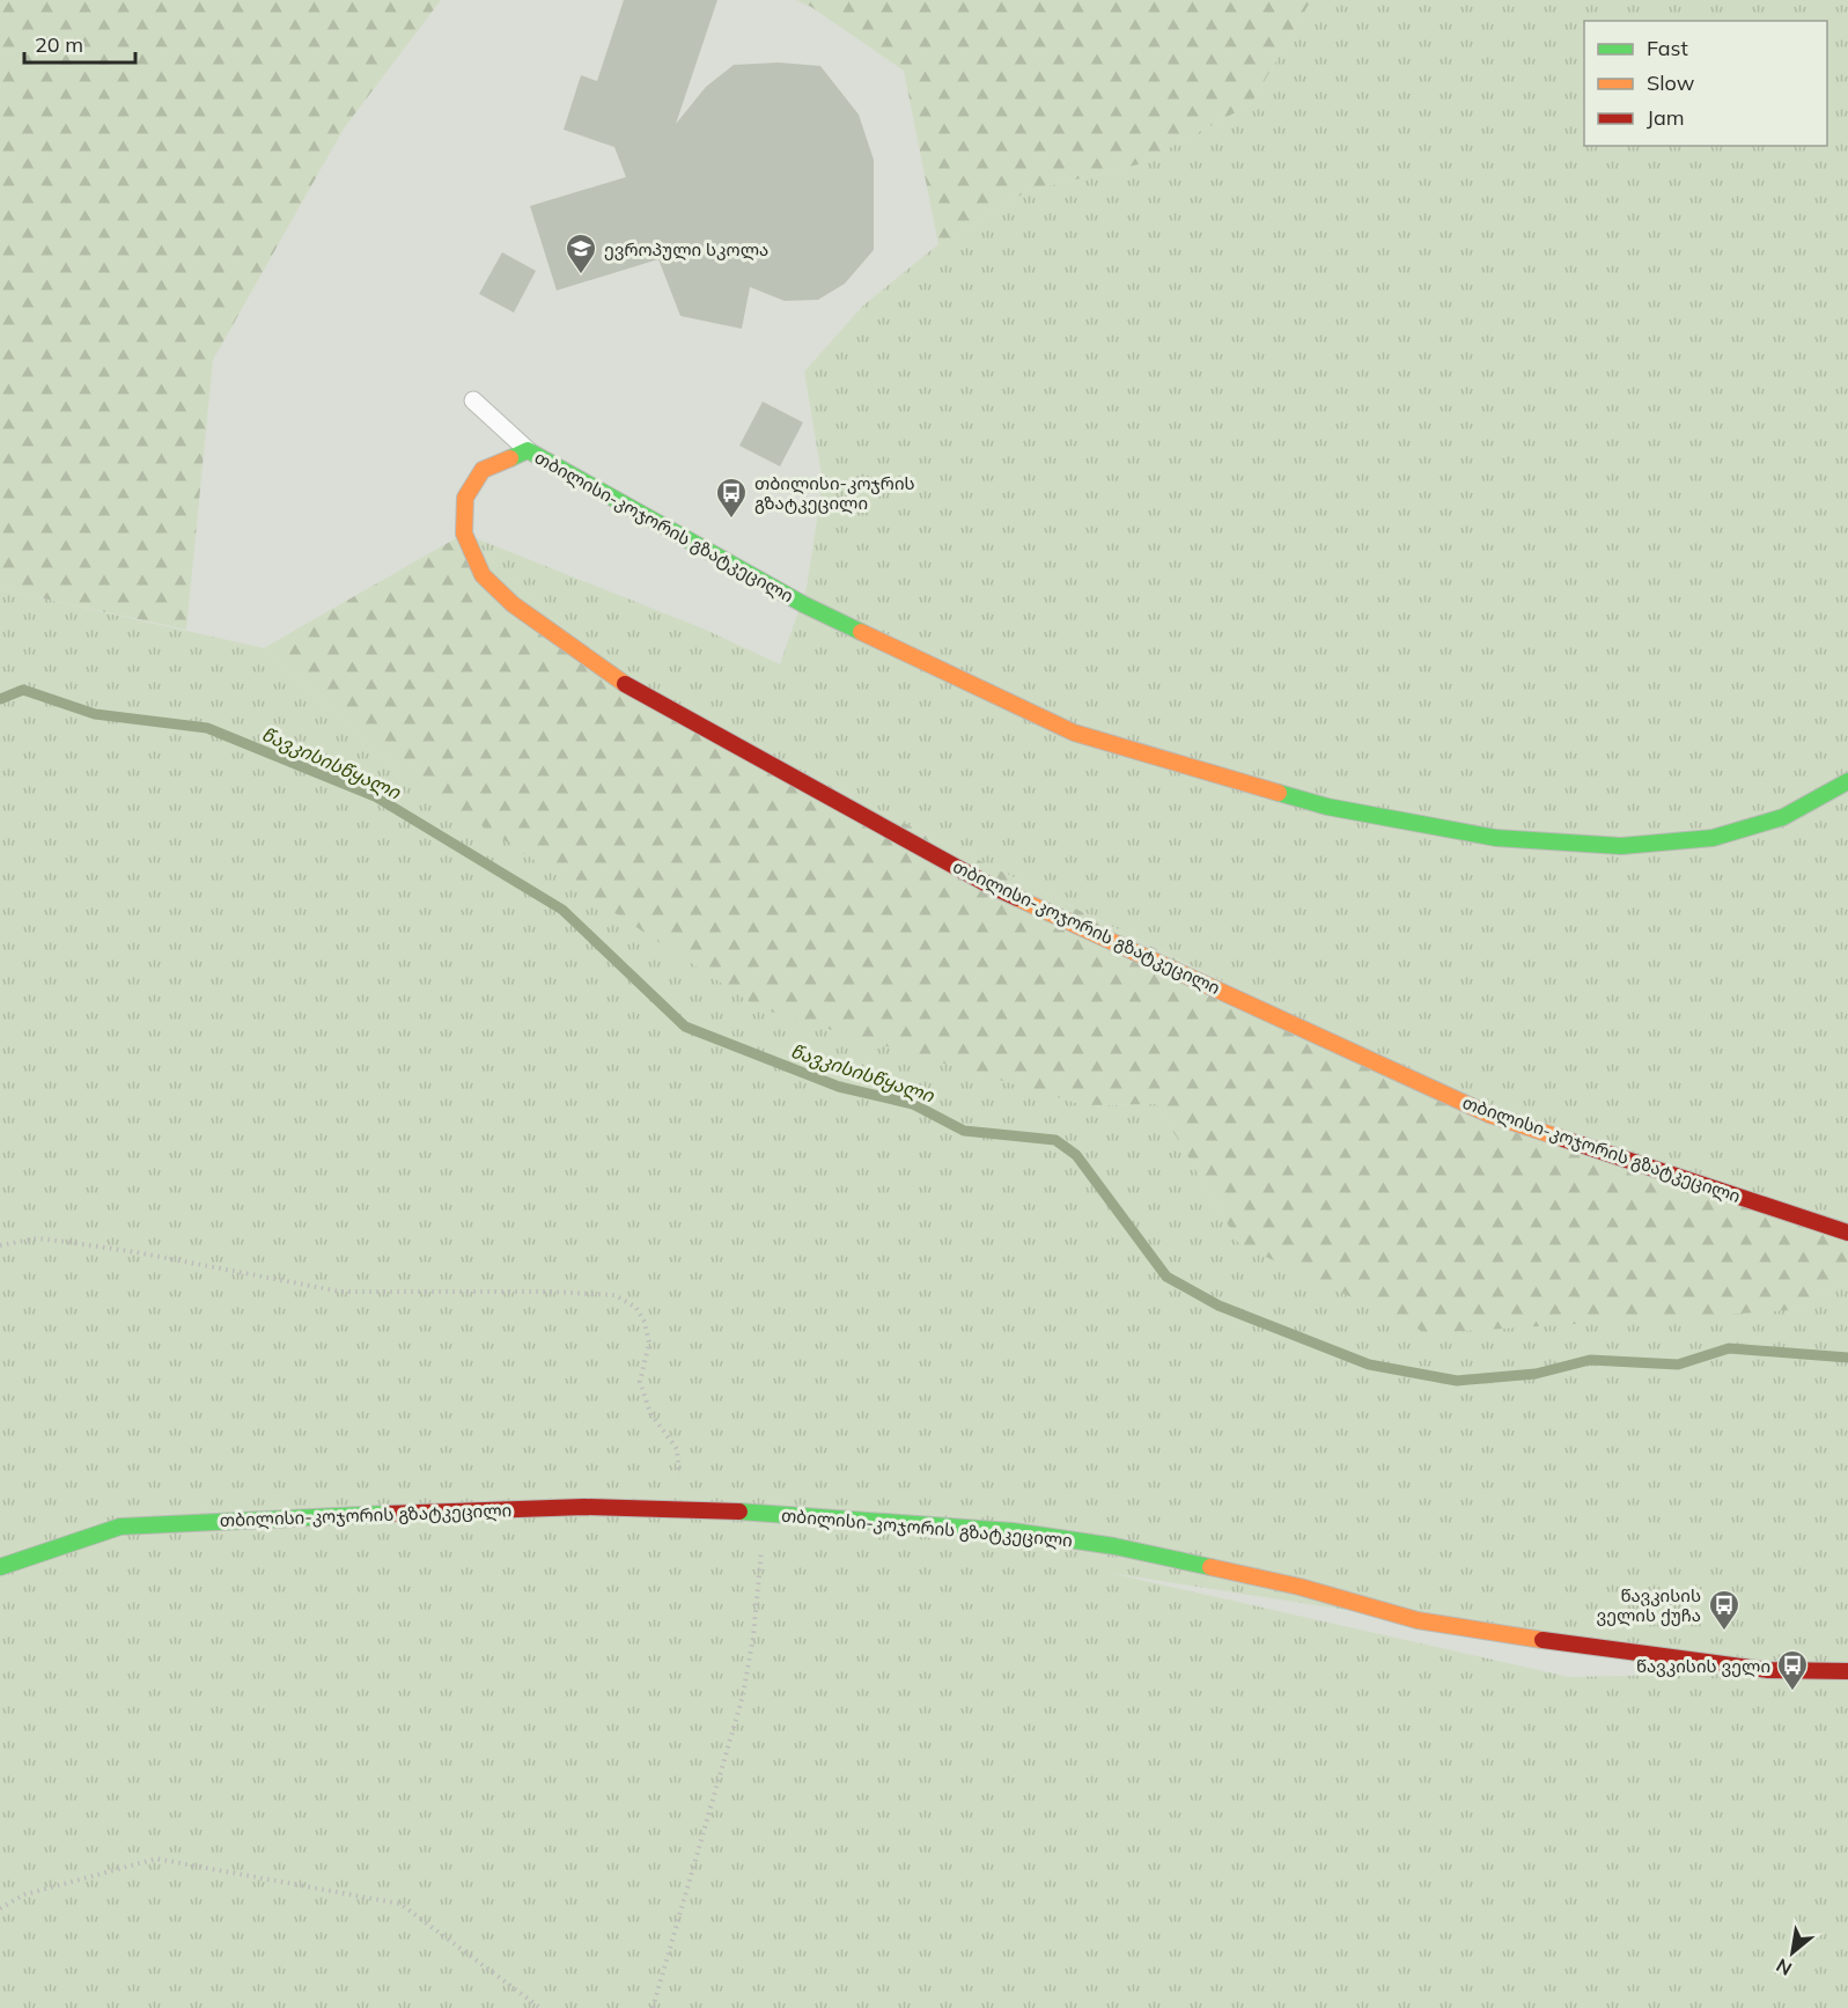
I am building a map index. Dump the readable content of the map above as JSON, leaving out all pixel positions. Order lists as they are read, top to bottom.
{
  "streets": {
    "main road": ["თბილისი-კოჯორის გზატკეცილი"]
  },
  "water": ["წავკისისწყალი"],
  "places": {
    "school or university": ["ევროპული სკოლა"],
    "bus stop": ["თბილისი-კოჯრის გზატკეცილი", "წავკისის ველის ქუჩა", "წავკისის ველი"]
  },
  "legend": ["Fast", "Slow", "Jam"],
  "scale_bar": "20 m",
  "north": "bottom left"
}
